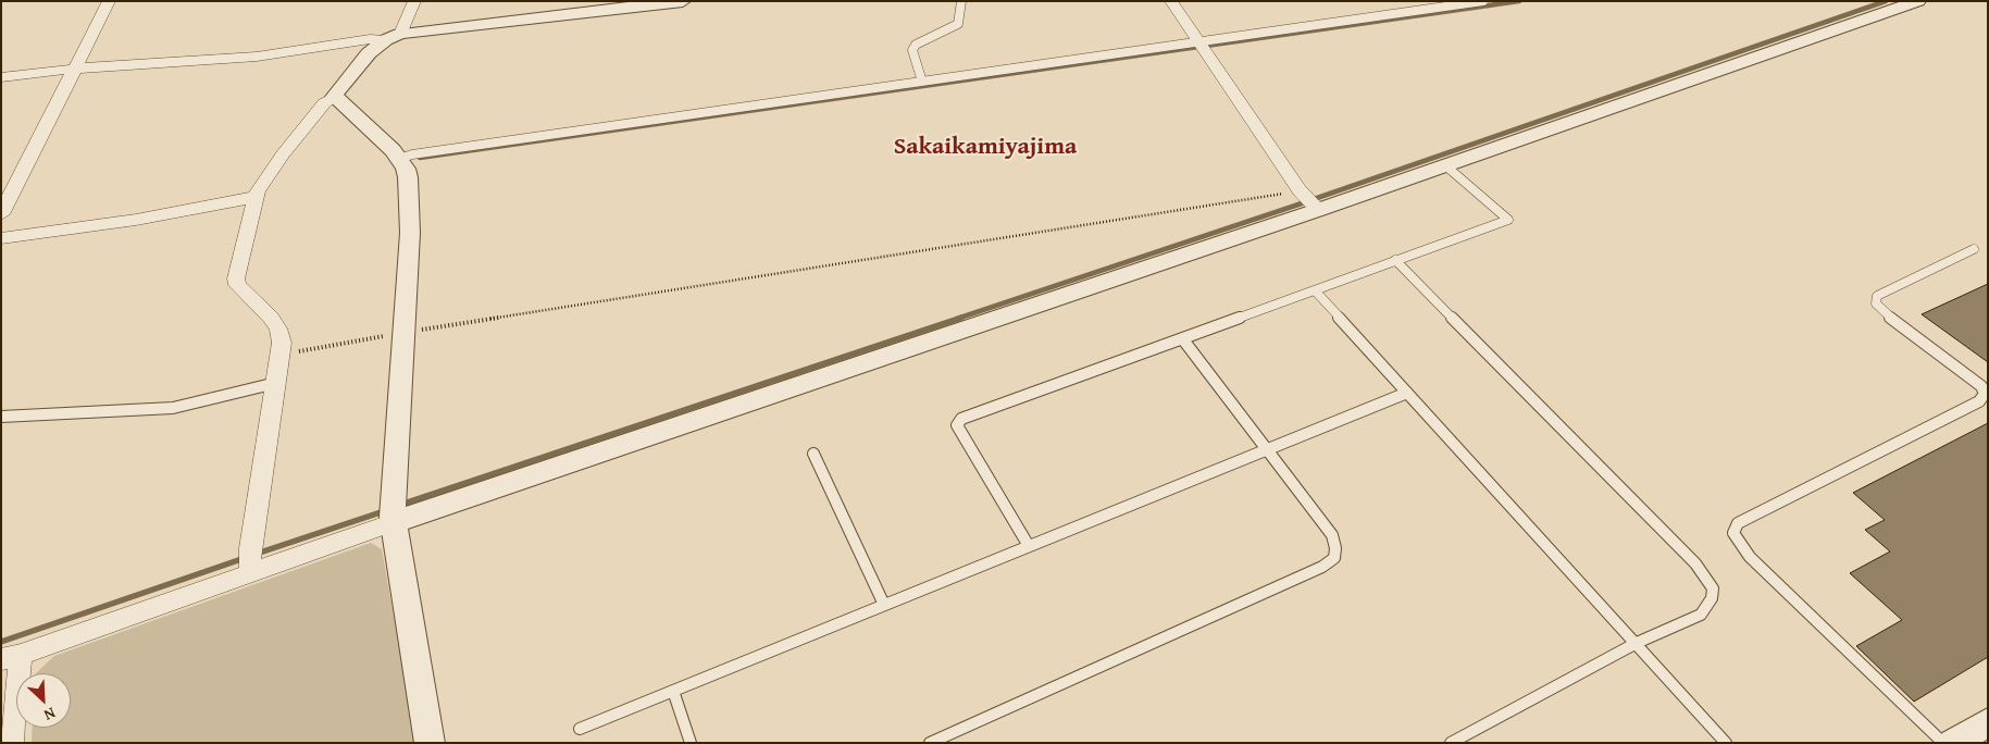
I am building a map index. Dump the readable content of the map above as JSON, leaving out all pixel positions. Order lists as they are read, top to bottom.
{
  "districts": ["Sakaikamiyajima"],
  "north": "bottom right"
}
